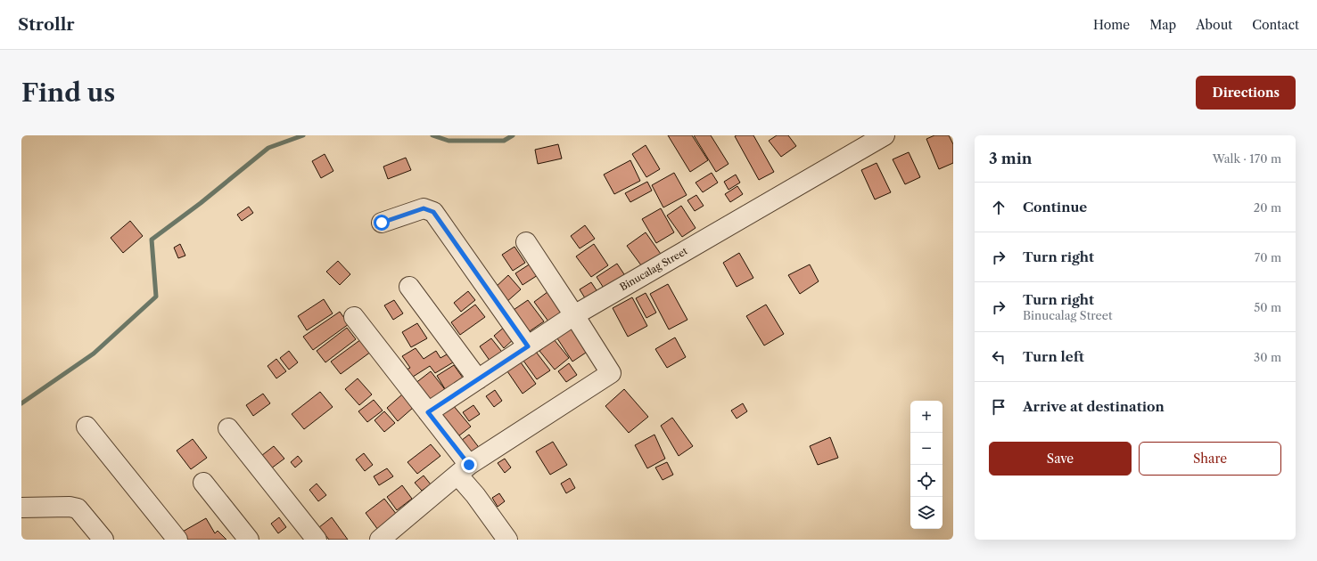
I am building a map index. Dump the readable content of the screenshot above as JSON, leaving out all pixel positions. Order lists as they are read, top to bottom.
{
  "streets": {
    "street": ["Binucalag Street"]
  },
  "page": {
    "header": "Strollr",
    "nav": [
      "Home",
      "Map",
      "About",
      "Contact"
    ],
    "buttons": [
      "Directions",
      ["Save", "Share"]
    ],
    "title": "Find us",
    "heading": ["3 min", "Walk · 170 m"],
    "list": [
      ["Continue", "20 m"],
      ["Turn right", "70 m"],
      ["Turn right", "Binucalag Street", "50 m"],
      ["Turn left", "30 m"],
      "Arrive at destination"
    ],
    "map_buttons": ["+", "−"]
  }
}
